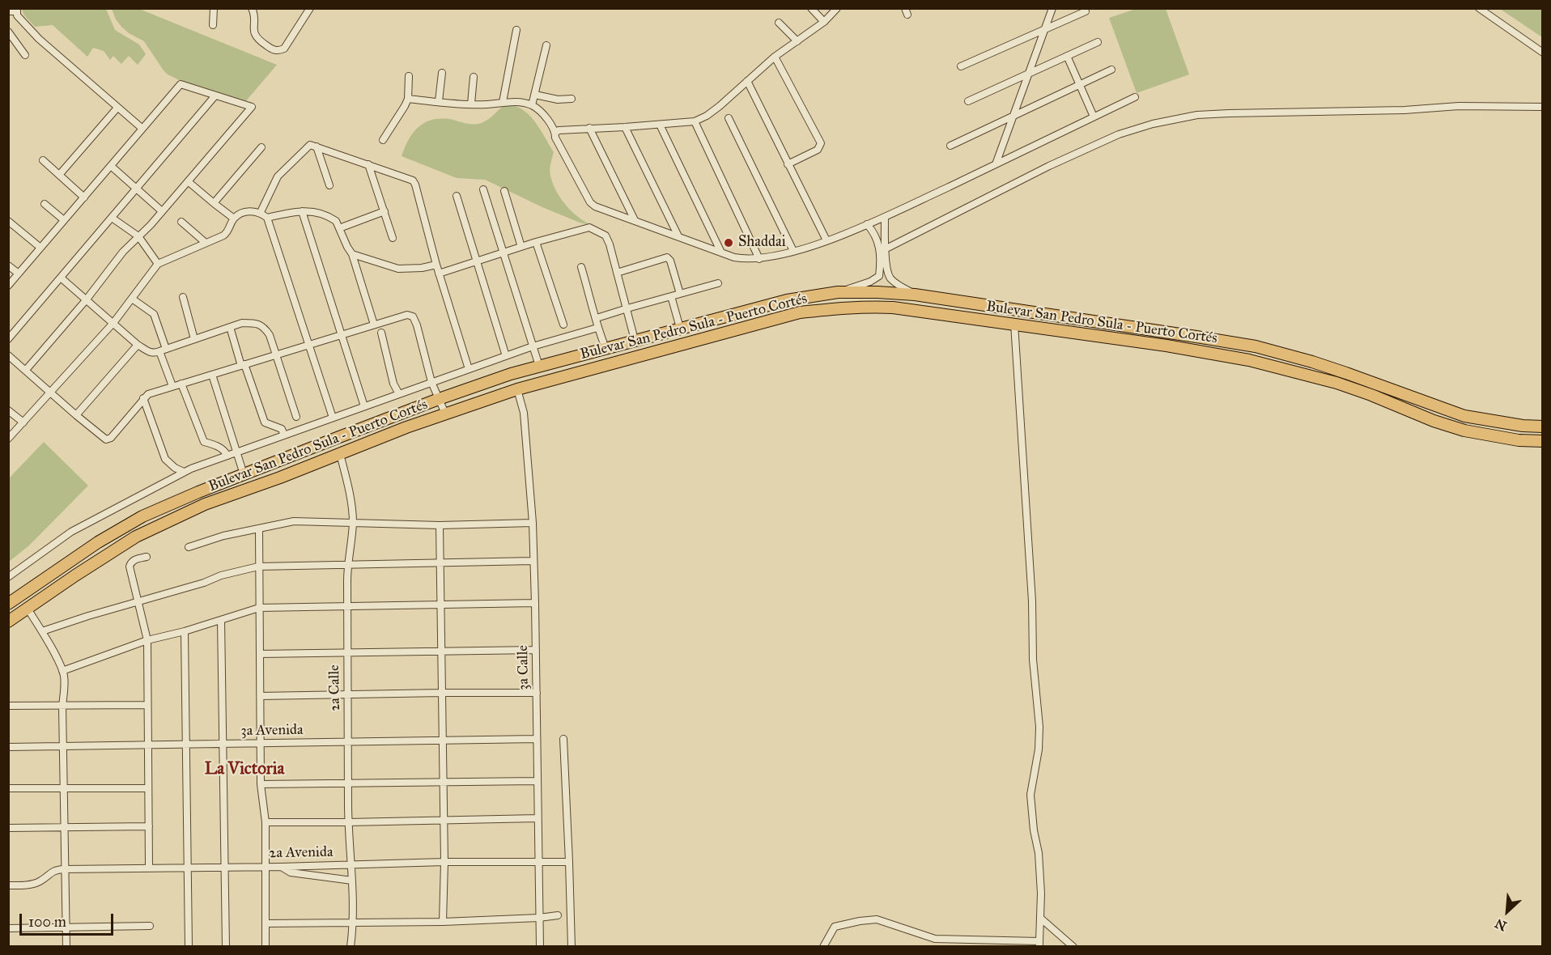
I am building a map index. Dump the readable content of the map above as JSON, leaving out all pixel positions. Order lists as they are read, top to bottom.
{
  "streets": {
    "highway": ["Bulevar San Pedro Sula - Puerto Cortés"],
    "street": [
      "3a Calle",
      "2a Calle",
      "3a Avenida",
      "2a Avenida"
    ]
  },
  "crossings": [
    ["Bulevar San Pedro Sula - Puerto Cortés", "3a Calle"],
    ["Bulevar San Pedro Sula - Puerto Cortés", "2a Calle"],
    ["3a Calle", "3a Avenida"],
    ["3a Calle", "2a Avenida"],
    ["2a Calle", "3a Avenida"],
    ["2a Calle", "2a Avenida"]
  ],
  "districts": ["La Victoria"],
  "places": ["Shaddai"],
  "scale_bar": "100 m",
  "north": "bottom left"
}
